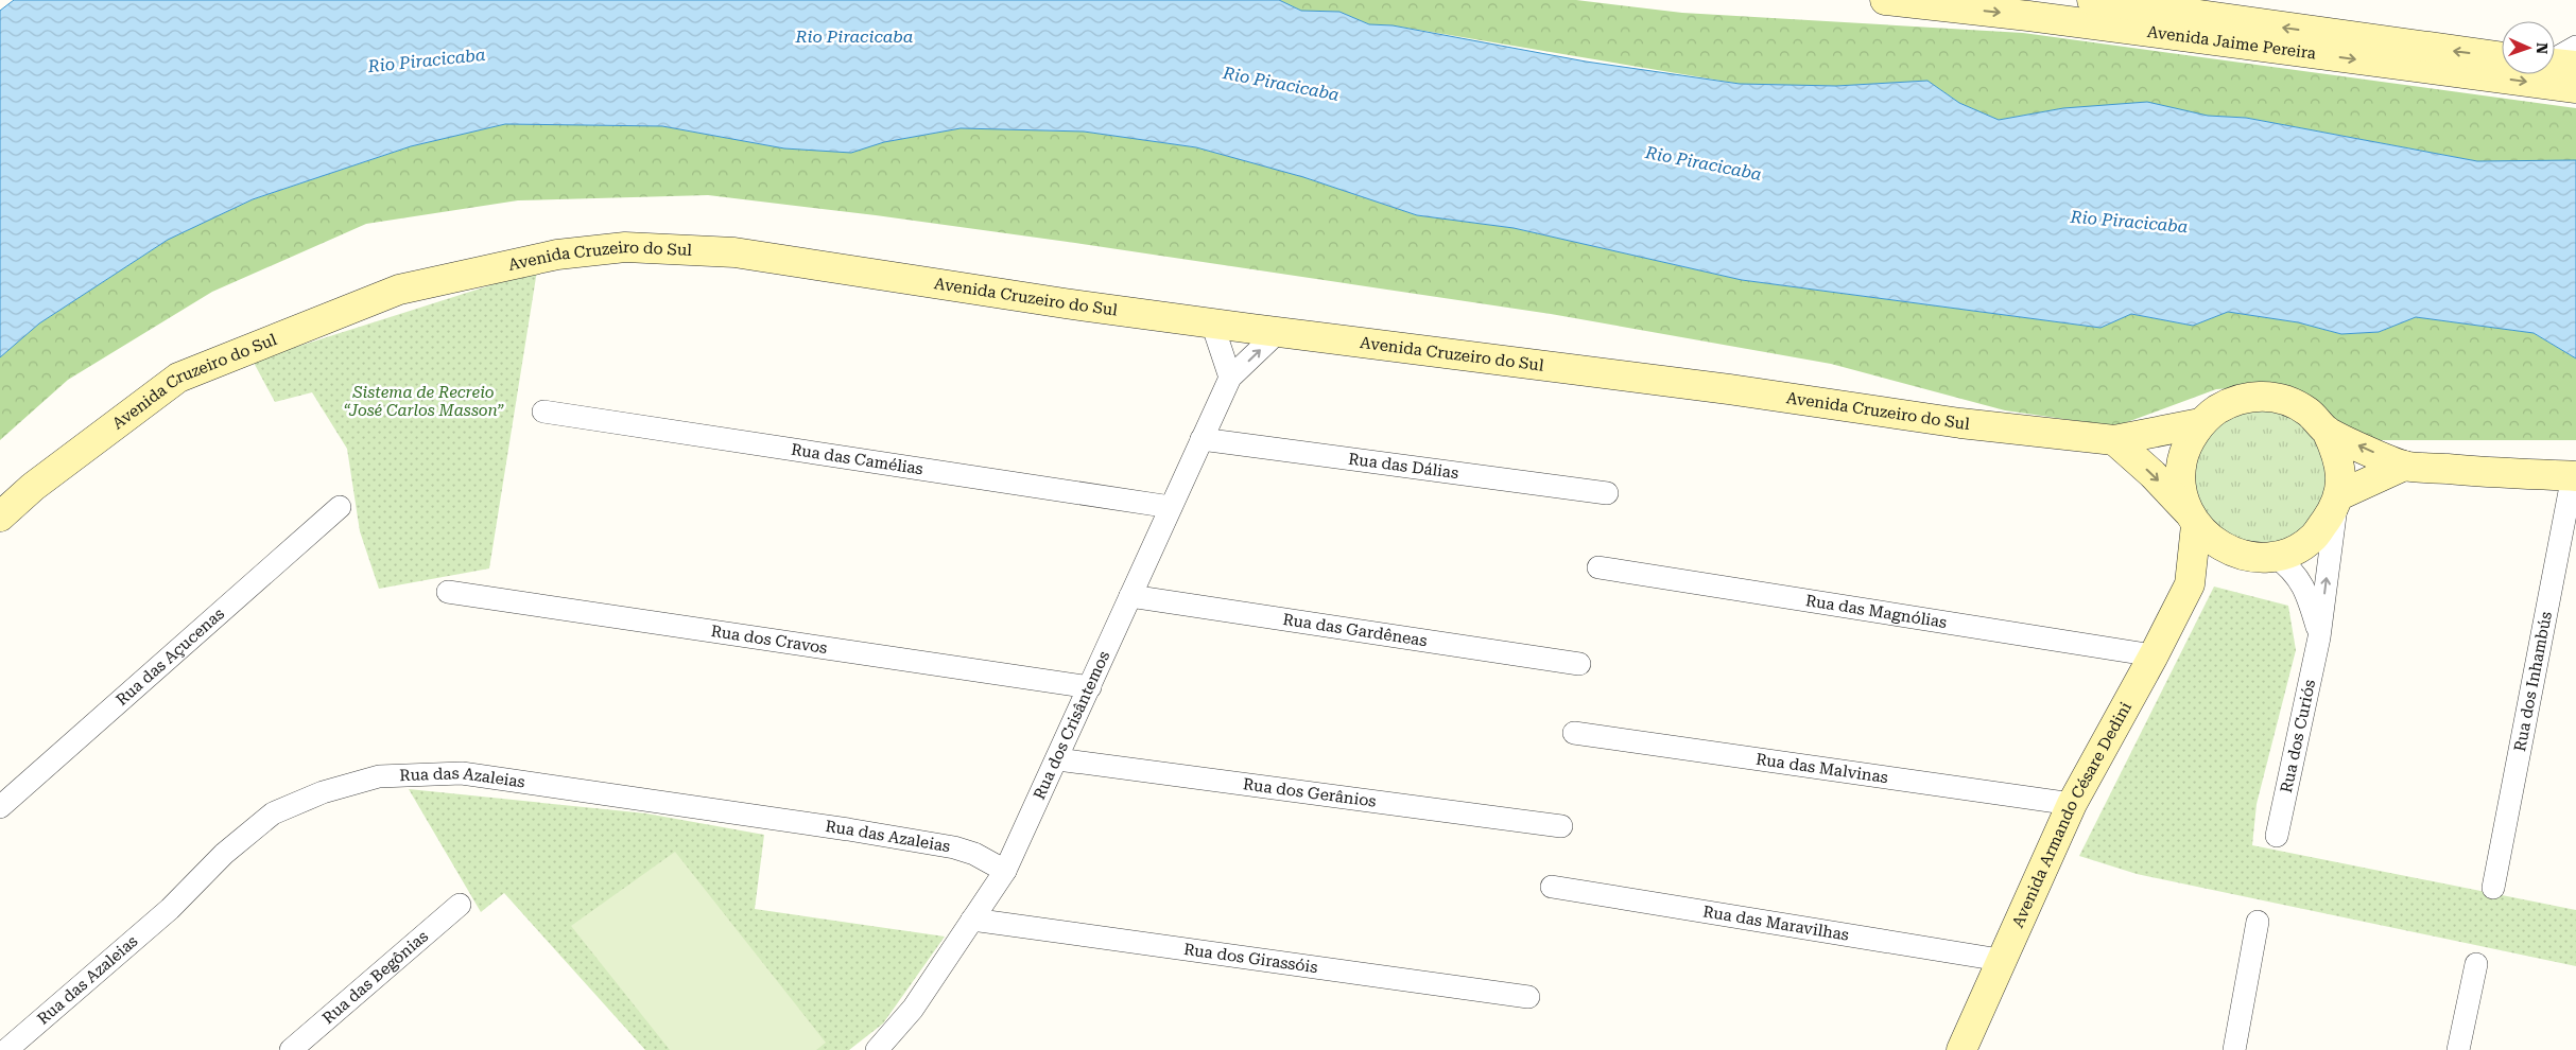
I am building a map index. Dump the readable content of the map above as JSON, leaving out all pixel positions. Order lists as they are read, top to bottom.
{
  "streets": {
    "street": [
      "Avenida Jaime Pereira",
      "Avenida Cruzeiro do Sul",
      "Rua das Camélias",
      "Rua das Dálias",
      "Rua das Magnólias",
      "Rua das Gardêneas",
      "Rua dos Cravos",
      "Rua das Açucenas",
      "Rua dos Inhambús",
      "Rua dos Crisântemos",
      "Rua dos Curiós",
      "Rua das Malvinas",
      "Rua das Azaleias",
      "Rua dos Gerânios",
      "Avenida Armando Césare Dedini",
      "Rua das Maravilhas",
      "Rua dos Girassóis",
      "Rua das Begônias"
    ]
  },
  "crossings": [
    ["Avenida Cruzeiro do Sul", "Rua dos Crisântemos"],
    ["Avenida Cruzeiro do Sul", "Rua dos Curiós"],
    ["Avenida Cruzeiro do Sul", "Avenida Armando Césare Dedini"],
    ["Rua das Camélias", "Rua dos Crisântemos"],
    ["Rua das Dálias", "Rua dos Crisântemos"],
    ["Rua das Magnólias", "Avenida Armando Césare Dedini"],
    ["Rua das Gardêneas", "Rua dos Crisântemos"],
    ["Rua dos Cravos", "Rua dos Crisântemos"],
    ["Rua dos Crisântemos", "Rua das Azaleias"],
    ["Rua dos Crisântemos", "Rua dos Gerânios"],
    ["Rua dos Crisântemos", "Rua dos Girassóis"],
    ["Rua dos Curiós", "Avenida Armando Césare Dedini"],
    ["Rua das Malvinas", "Avenida Armando Césare Dedini"],
    ["Avenida Armando Césare Dedini", "Rua das Maravilhas"]
  ],
  "water": ["Rio Piracicaba"],
  "parks": ["Sistema de Recreio “José Carlos Masson”"],
  "north": "right"
}
